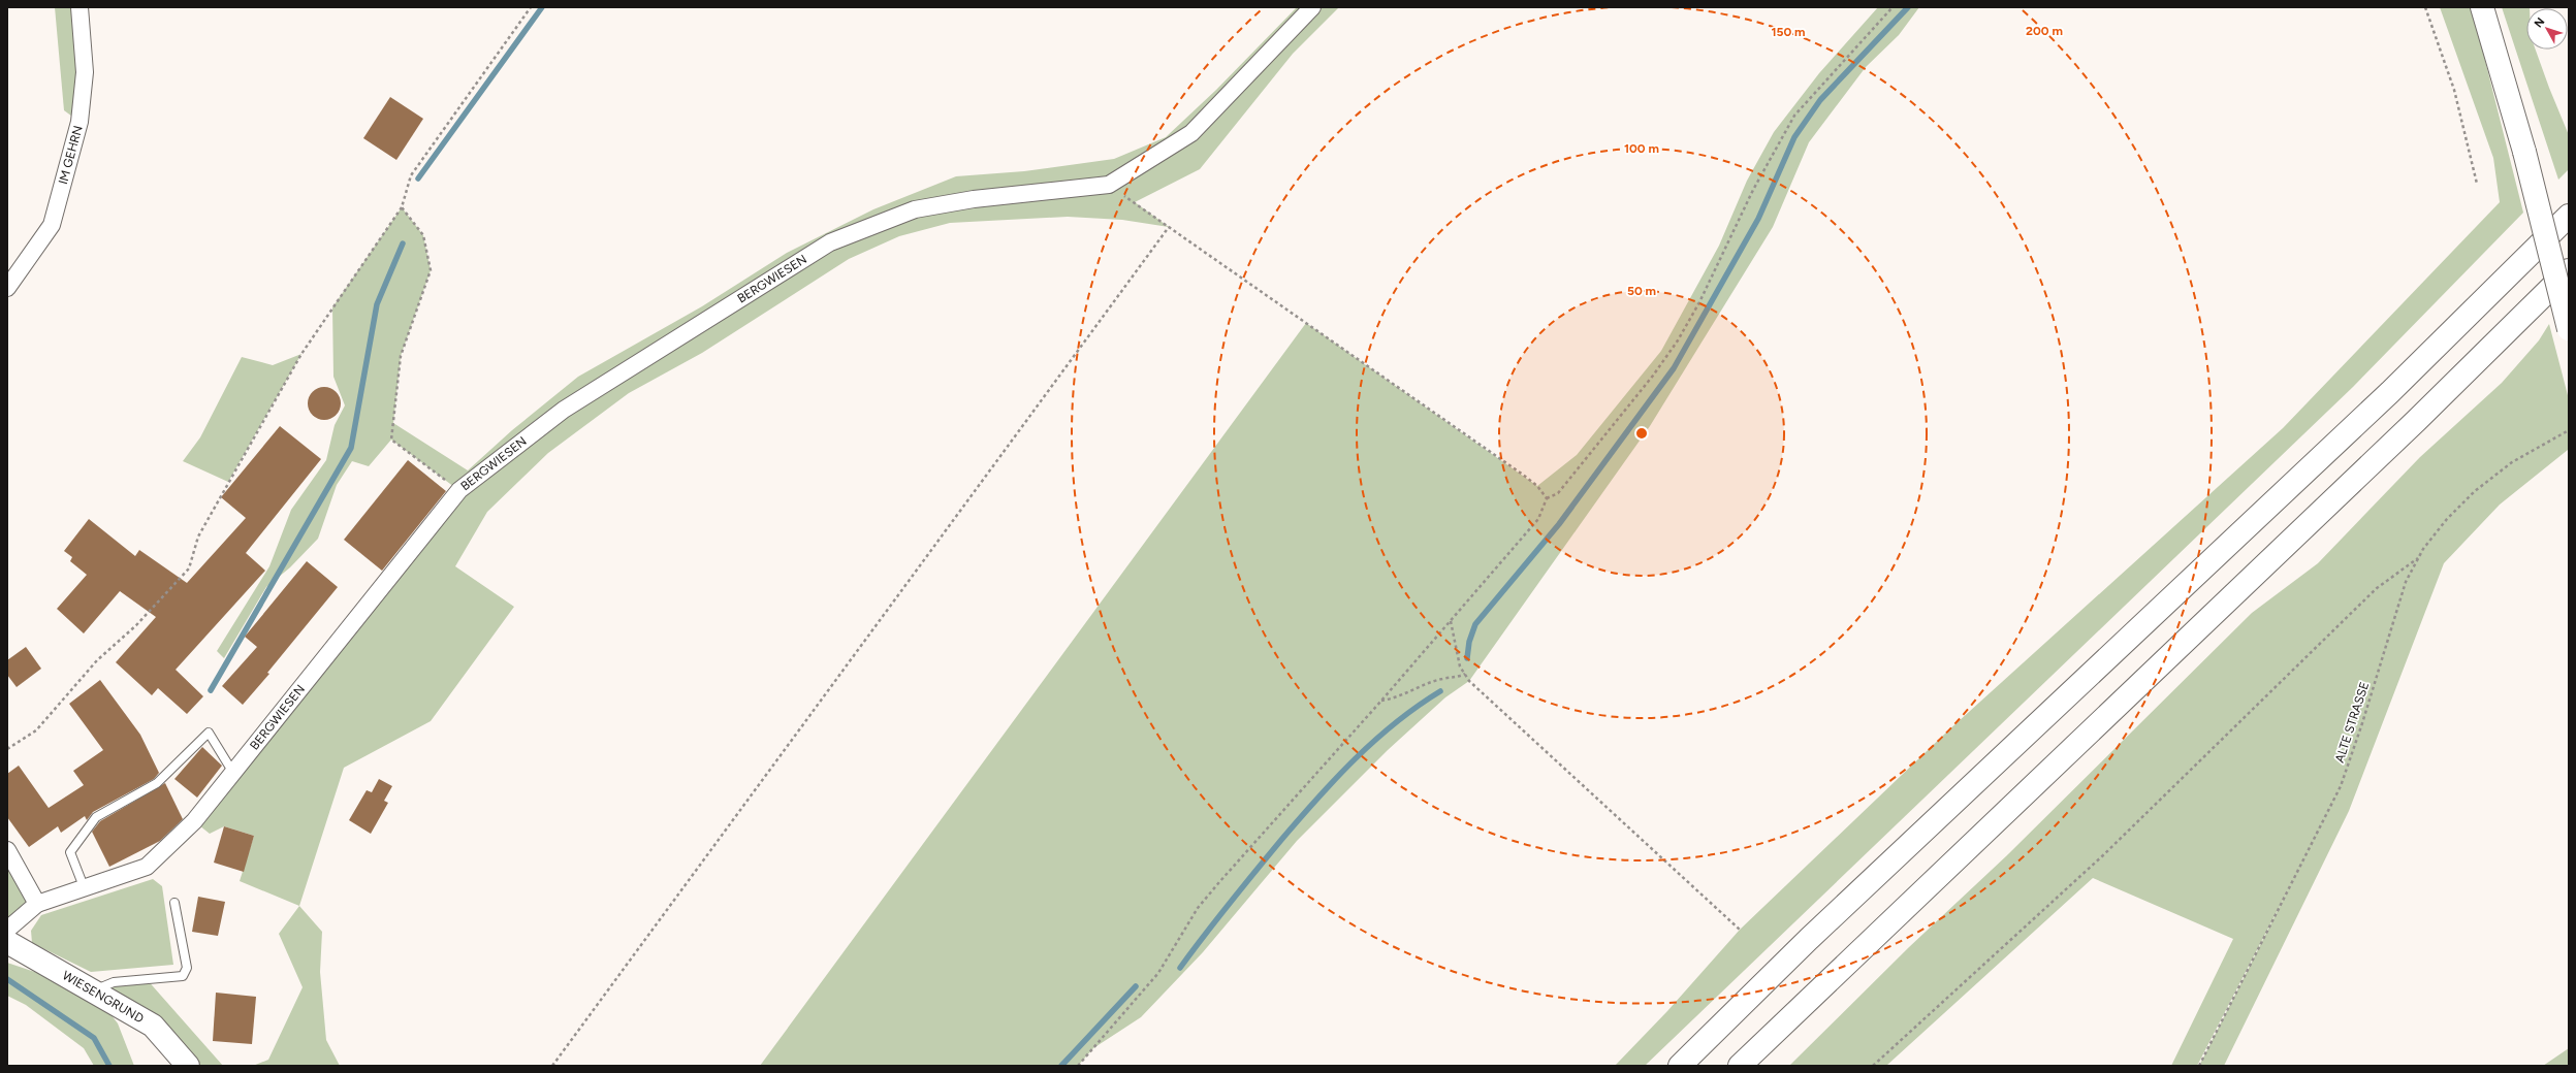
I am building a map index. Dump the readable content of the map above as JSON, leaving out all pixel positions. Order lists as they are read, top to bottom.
{
  "streets": {
    "main road": ["WIESENGRUND"],
    "street": ["IM GEHRN", "BERGWIESEN"],
    "path": ["ALTE STRASSE"]
  },
  "north": "top left",
  "rings": [
    "200 m",
    "150 m",
    "100 m",
    "50 m"
  ]
}
